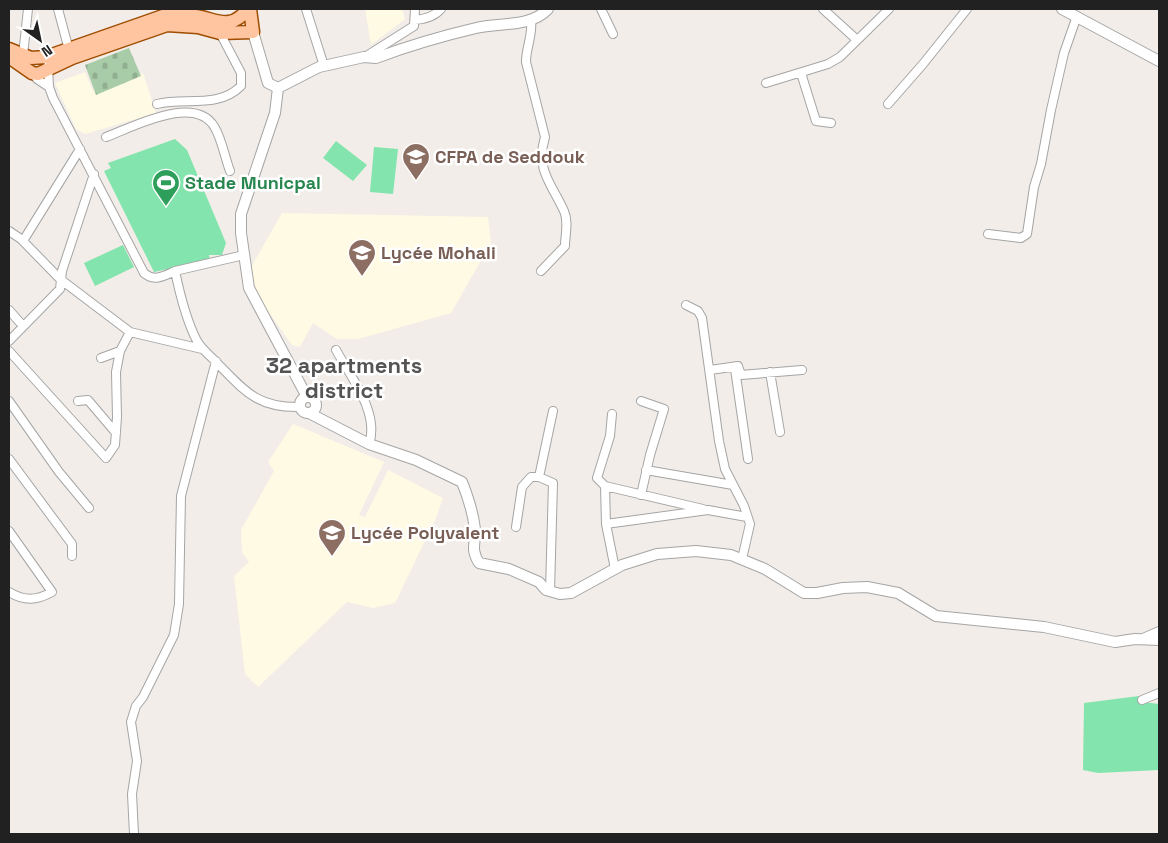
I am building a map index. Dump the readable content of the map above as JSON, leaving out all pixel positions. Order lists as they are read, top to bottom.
{
  "districts": ["32 apartments district"],
  "places": {
    "school or university": ["CFPA de Seddouk", "Lycée Mohali", "Lycée Polyvalent"],
    "sports": ["Stade Municpal"]
  },
  "north": "bottom right"
}
